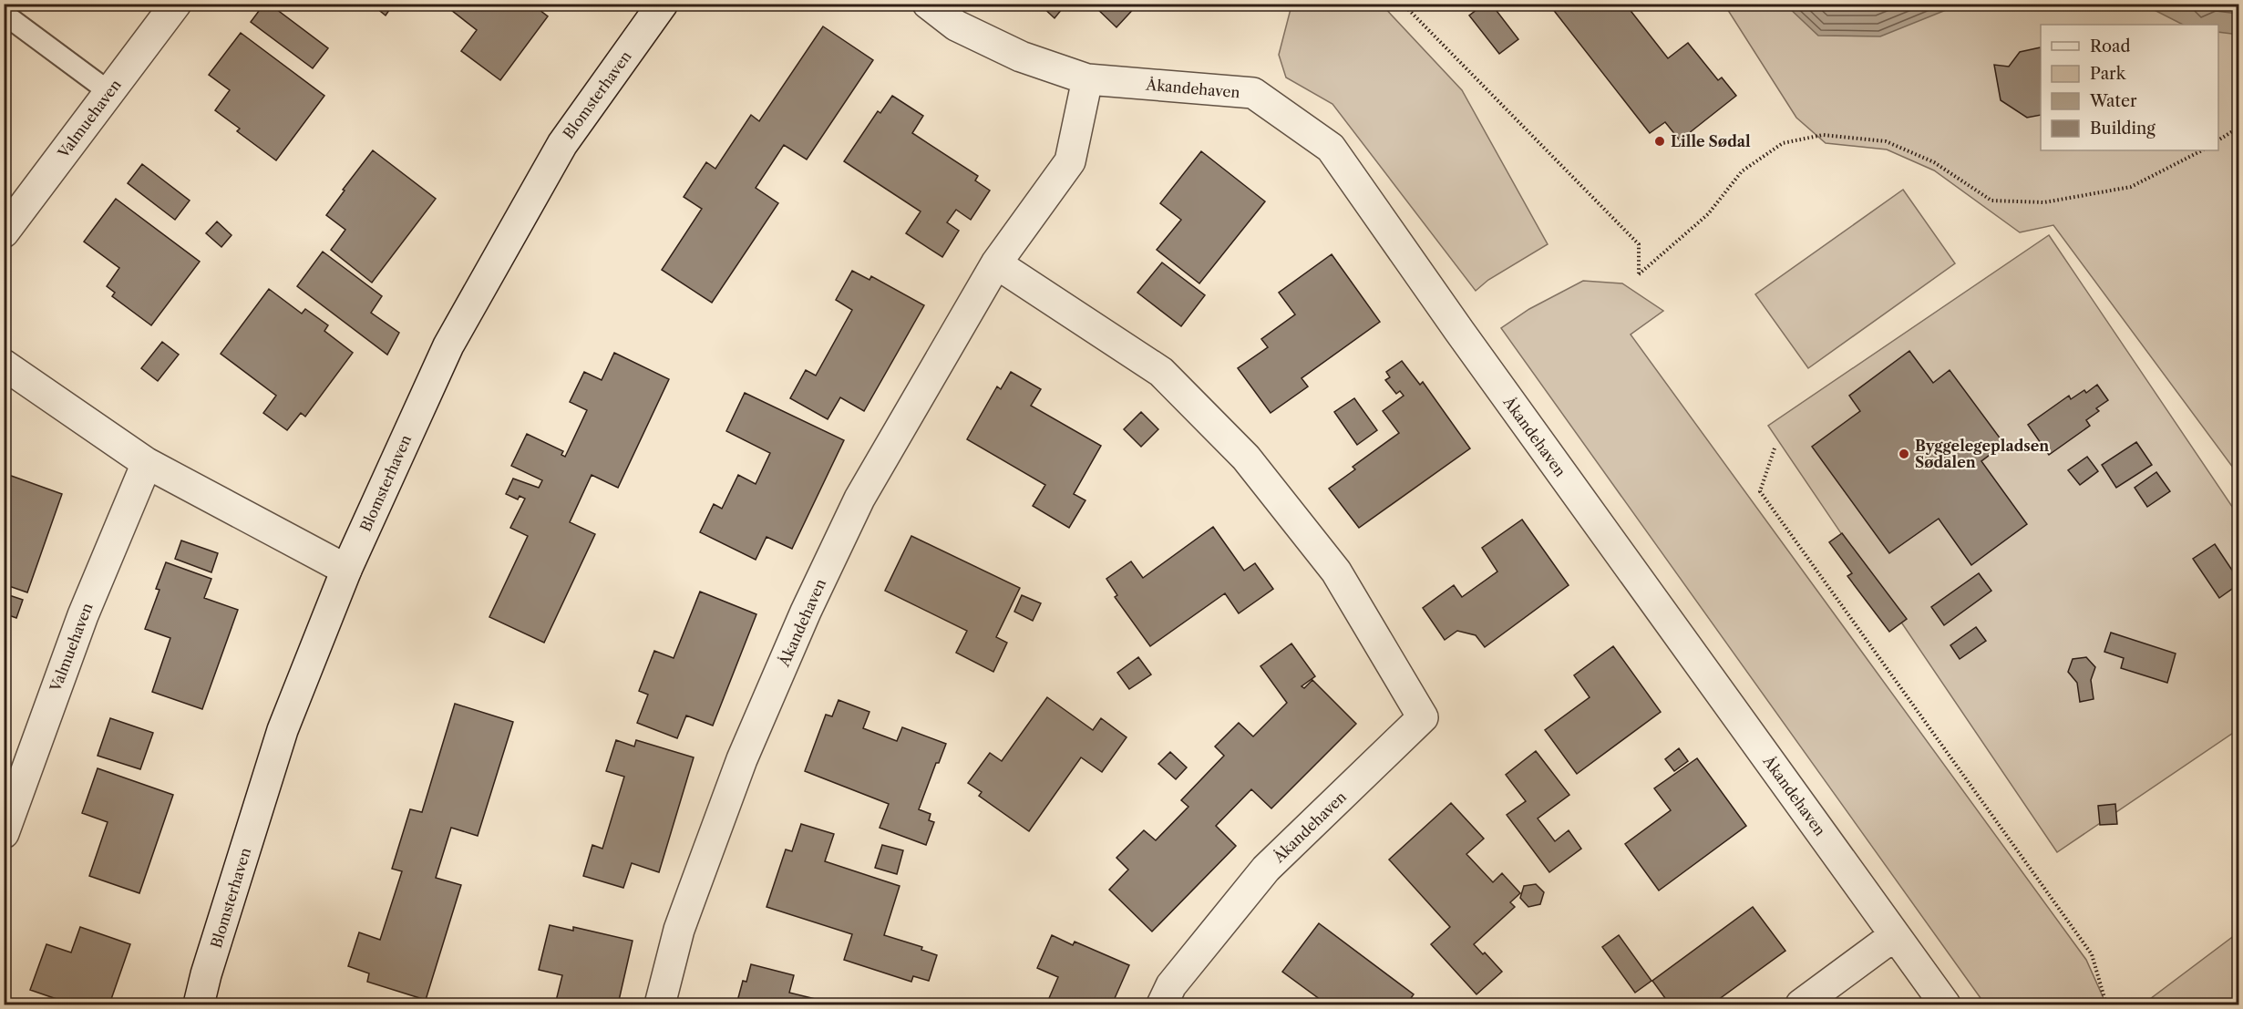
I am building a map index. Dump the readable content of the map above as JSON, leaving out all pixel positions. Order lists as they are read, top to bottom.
{
  "streets": {
    "street": ["Åkandehaven", "Blomsterhaven", "Valmuehaven"]
  },
  "places": ["Lille Sødal", "Byggelegepladsen Sødalen"],
  "legend": [
    "Road",
    "Park",
    "Water",
    "Building"
  ]
}
